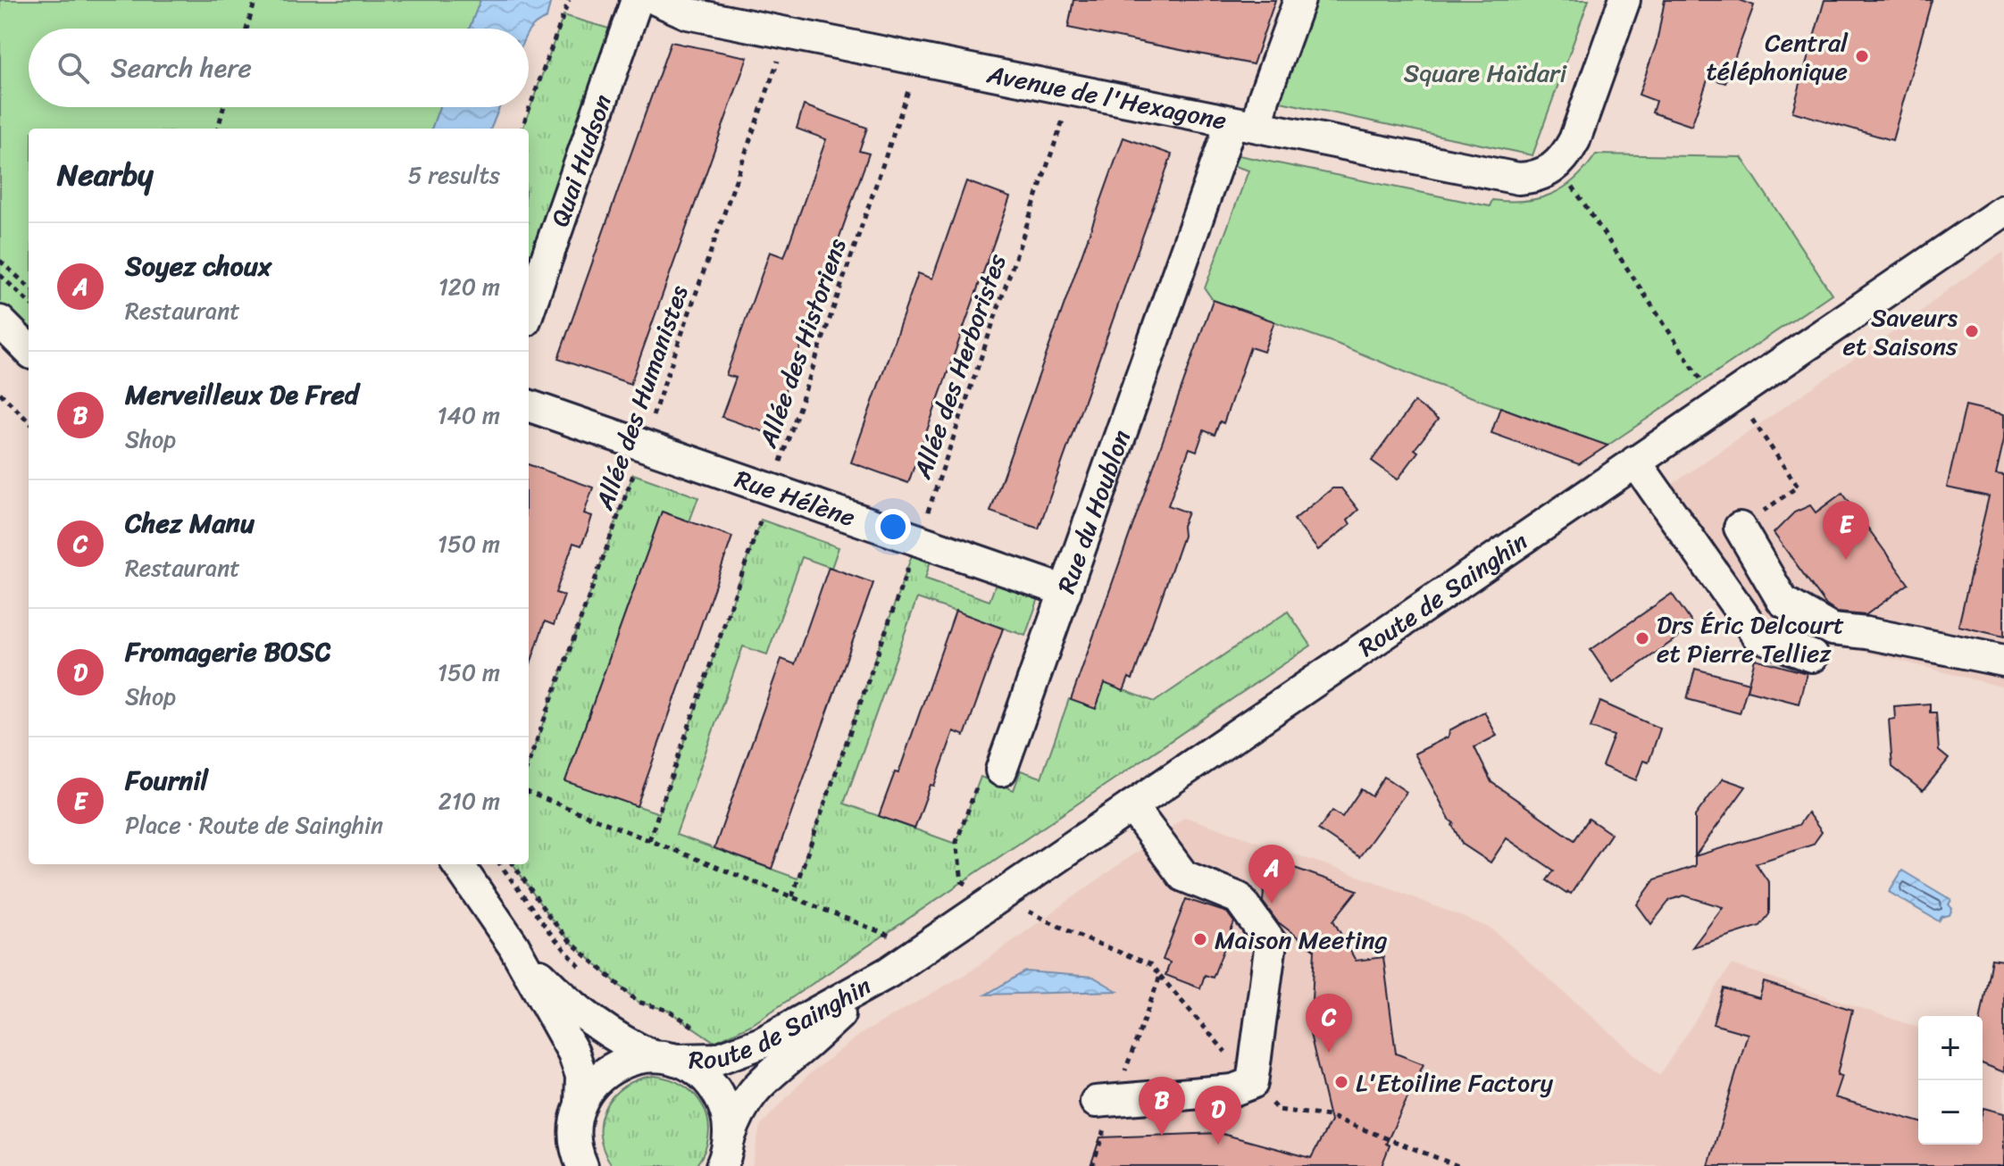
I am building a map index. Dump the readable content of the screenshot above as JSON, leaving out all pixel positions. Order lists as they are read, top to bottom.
{
  "streets": {
    "street": [
      "Avenue de l'Hexagone",
      "Quai Hudson",
      "Rue Hélène",
      "Rue du Houblon",
      "Route de Sainghin"
    ],
    "path": ["Allée des Historiens", "Allée des Herboristes", "Allée des Humanistes"]
  },
  "crossings": [
    ["Avenue de l'Hexagone", "Allée des Historiens"],
    ["Avenue de l'Hexagone", "Allée des Herboristes"],
    ["Avenue de l'Hexagone", "Allée des Humanistes"],
    ["Avenue de l'Hexagone", "Rue du Houblon"],
    ["Allée des Historiens", "Rue Hélène"],
    ["Allée des Herboristes", "Rue Hélène"],
    ["Allée des Humanistes", "Rue Hélène"],
    ["Rue Hélène", "Rue du Houblon"]
  ],
  "parks": ["Square Haïdari"],
  "places": [
    "Central téléphonique",
    "Saveurs et Saisons",
    "Drs Éric Delcourt et Pierre Telliez",
    "Maison Meeting",
    "L'Etoiline Factory"
  ],
  "page": {
    "search": "Search here",
    "heading": ["Nearby", "5 results"],
    "list": [
      {
        "mark": "A",
        "name": "Soyez choux",
        "note": "Restaurant",
        "value": "120 m"
      },
      {
        "mark": "B",
        "name": "Merveilleux De Fred",
        "note": "Shop",
        "value": "140 m"
      },
      {
        "mark": "C",
        "name": "Chez Manu",
        "note": "Restaurant",
        "value": "150 m"
      },
      {
        "mark": "D",
        "name": "Fromagerie BOSC",
        "note": "Shop",
        "value": "150 m"
      },
      {
        "mark": "E",
        "name": "Fournil",
        "note": "Place · Route de Sainghin",
        "value": "210 m"
      }
    ],
    "pins": [
      "E",
      "A",
      "C",
      "B",
      "D"
    ],
    "map_buttons": ["+", "−"]
  }
}
